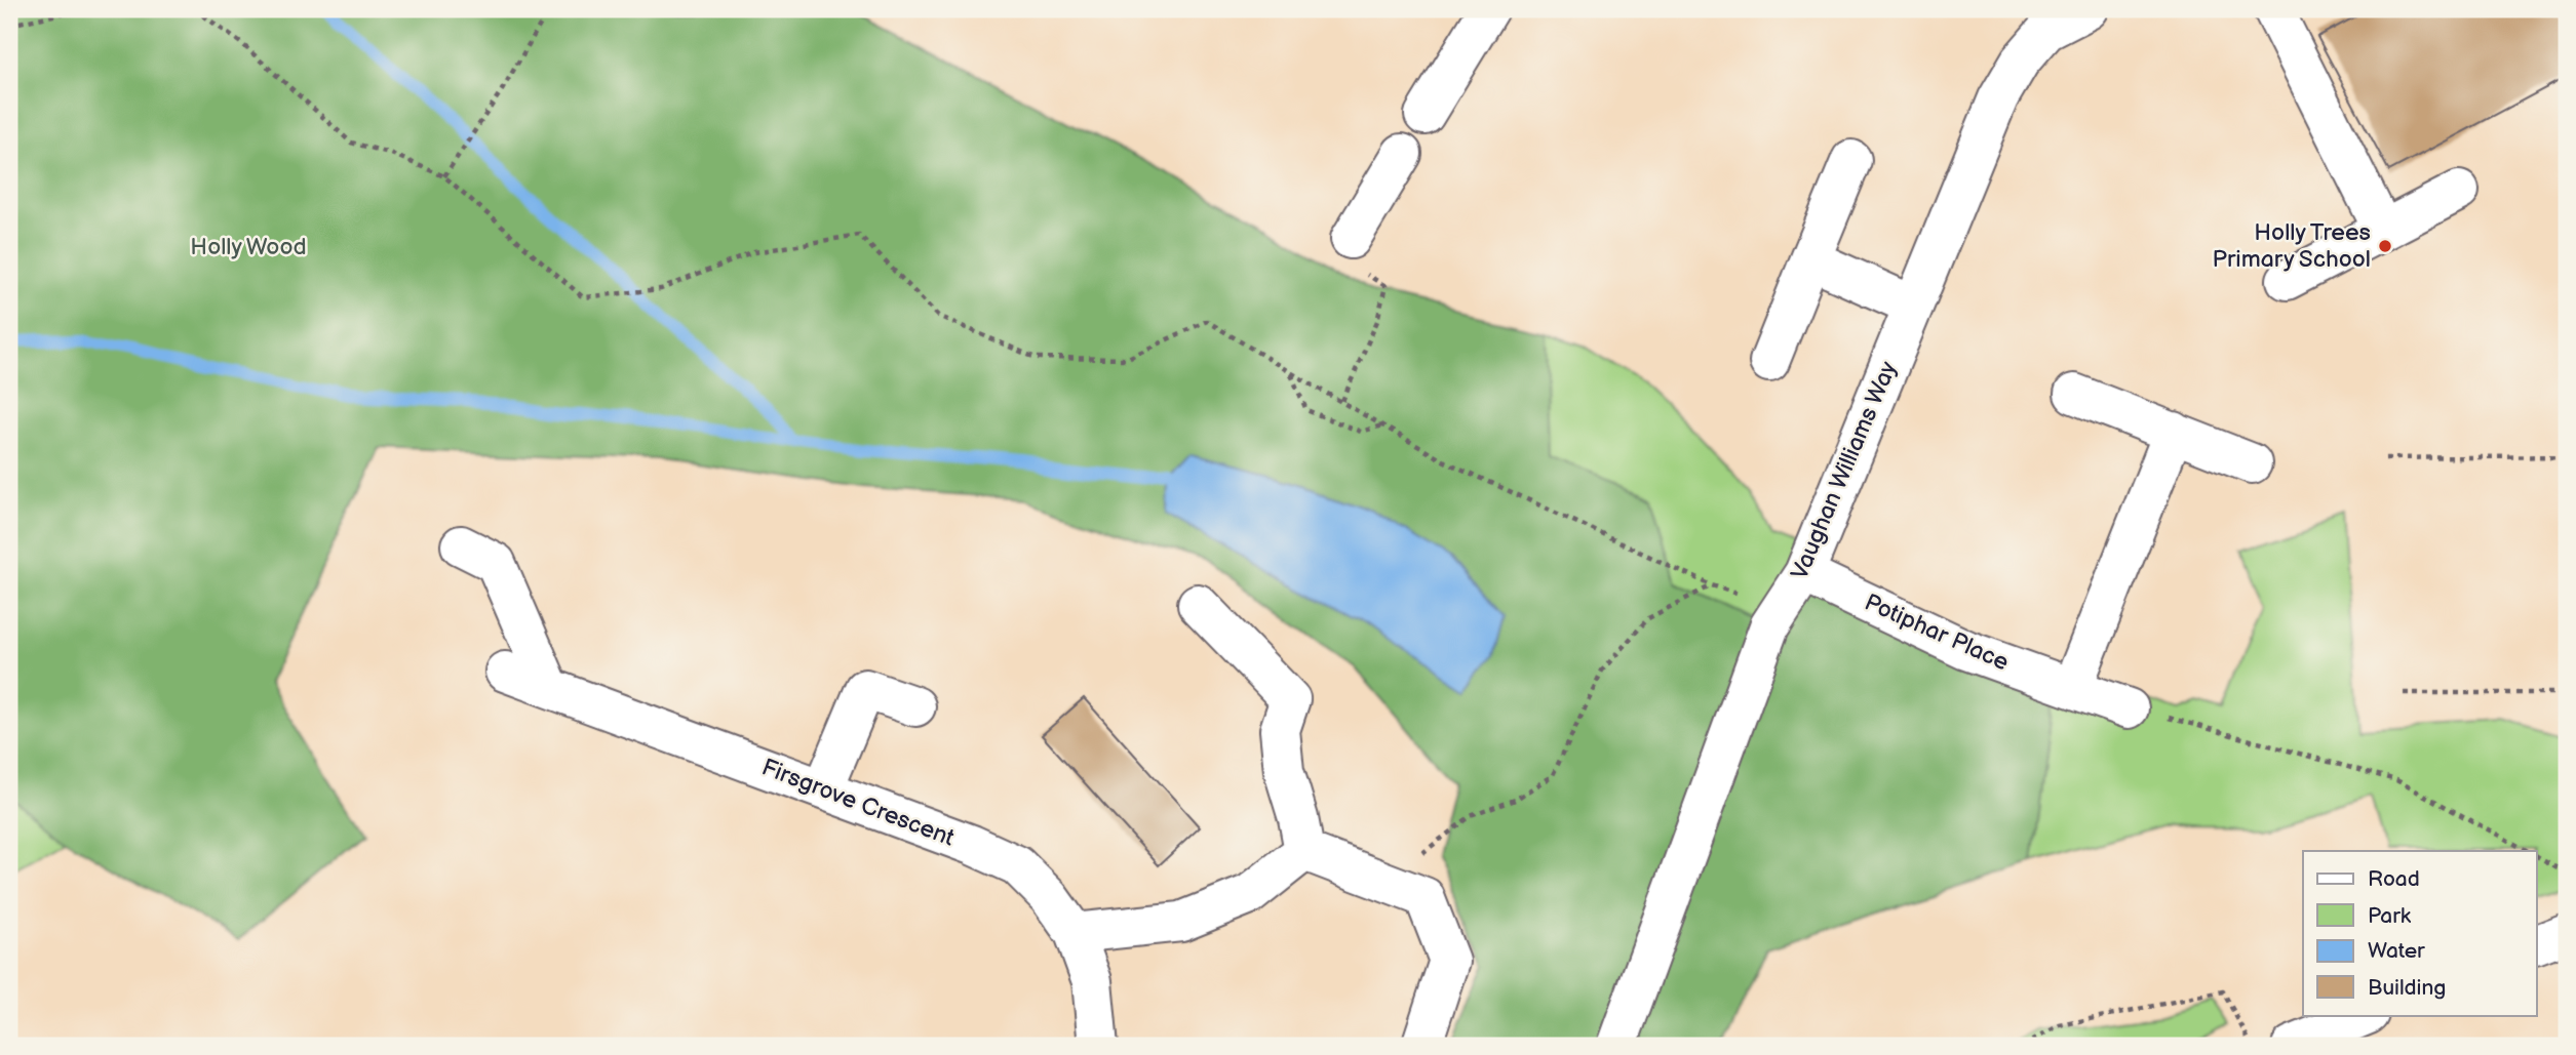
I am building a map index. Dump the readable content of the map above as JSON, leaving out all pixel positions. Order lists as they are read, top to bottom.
{
  "streets": {
    "street": ["Vaughan Williams Way", "Potiphar Place", "Firsgrove Crescent"]
  },
  "crossings": [
    ["Vaughan Williams Way", "Potiphar Place"]
  ],
  "parks": ["Holly Wood"],
  "places": ["Holly Trees Primary School"],
  "legend": [
    "Road",
    "Park",
    "Water",
    "Building"
  ]
}
